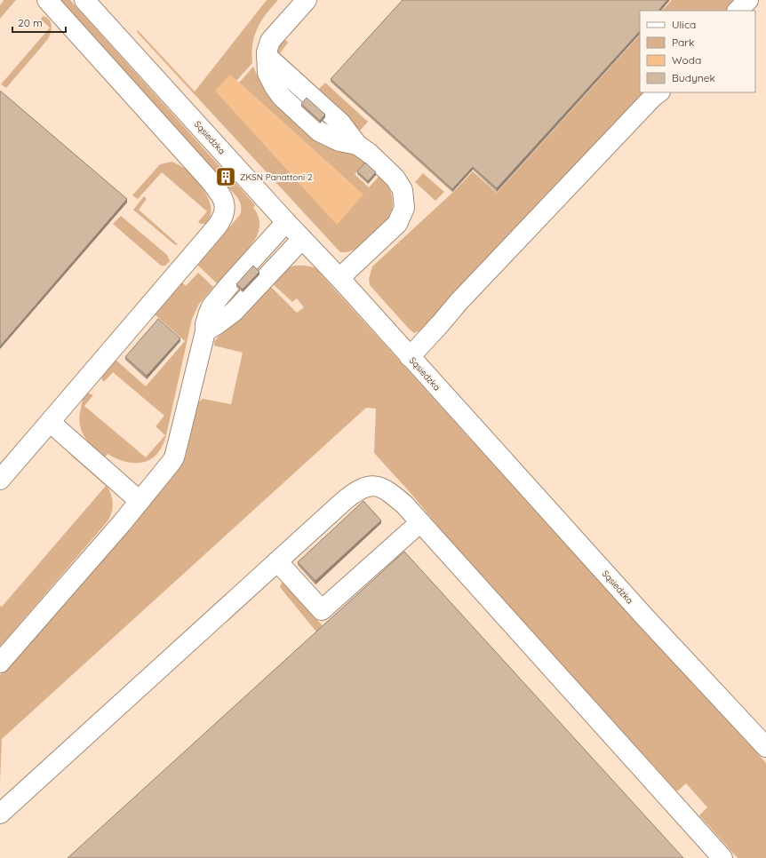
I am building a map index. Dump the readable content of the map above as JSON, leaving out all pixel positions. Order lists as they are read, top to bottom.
{
  "streets": {
    "street": ["Sąsiedzka"]
  },
  "places": {
    "building": ["ZKSN Panattoni 2"]
  },
  "legend": [
    "Ulica",
    "Park",
    "Woda",
    "Budynek"
  ],
  "scale_bar": "20 m"
}
